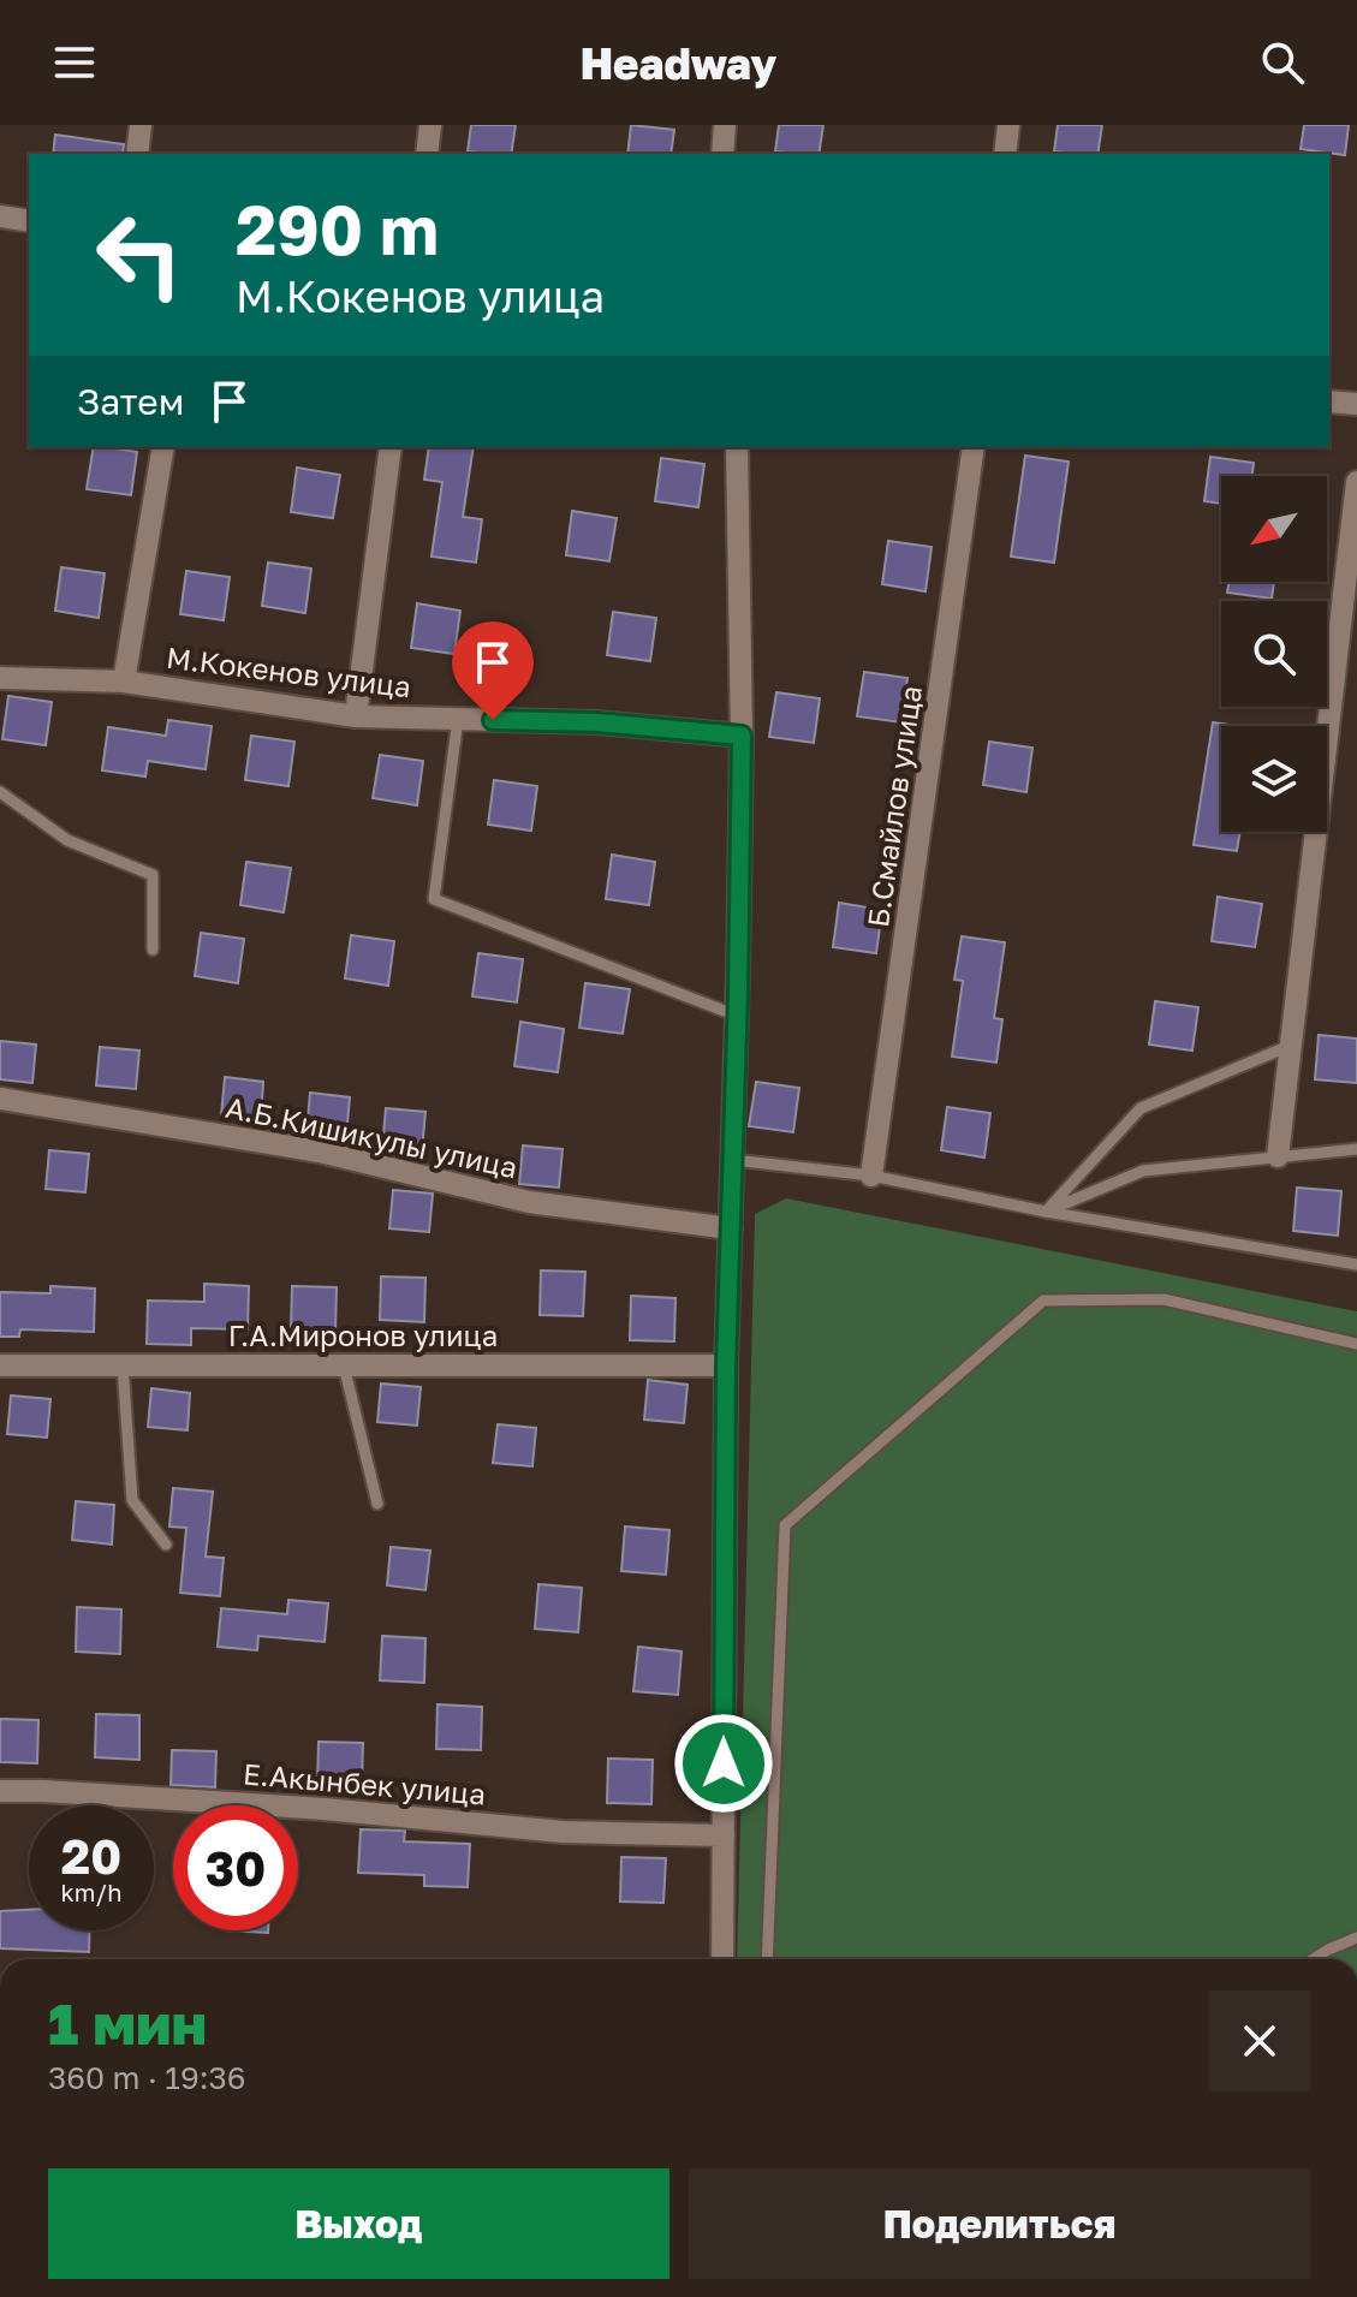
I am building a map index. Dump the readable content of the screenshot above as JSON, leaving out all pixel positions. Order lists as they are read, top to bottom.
{
  "streets": {
    "street": [
      "М.Кокенов улица",
      "Б.Смайлов улица",
      "А.Б.Кишикулы улица",
      "Г.А.Миронов улица",
      "Е.Акынбек улица"
    ]
  },
  "north": "bottom left",
  "page": {
    "header": "Headway",
    "turn": ["290 m", "М.Кокенов улица"],
    "then": "Затем",
    "speed": "20 km/h",
    "limit": "30",
    "heading": ["1 мин", "360 m · 19:36"],
    "buttons": ["Выход", "Поделиться"]
  }
}
